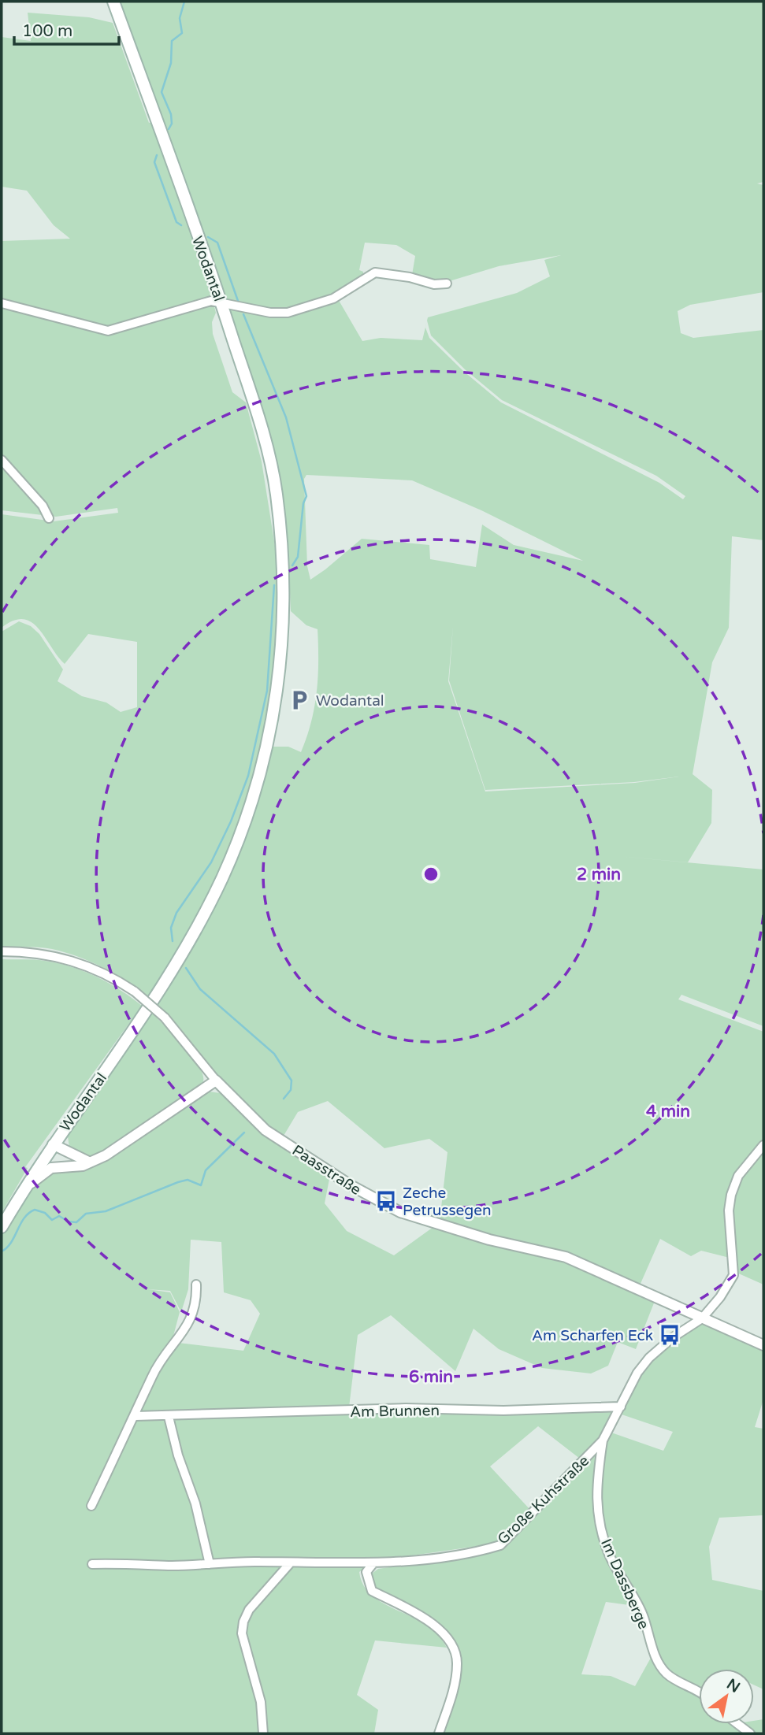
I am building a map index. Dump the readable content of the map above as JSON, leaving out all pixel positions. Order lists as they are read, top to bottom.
{
  "streets": {
    "main road": ["Wodantal"],
    "street": [
      "Paasstraße",
      "Am Brunnen",
      "Große Kuhstraße",
      "Im Dassberge"
    ]
  },
  "crossings": [
    ["Wodantal", "Paasstraße"],
    ["Paasstraße", "Große Kuhstraße"],
    ["Am Brunnen", "Große Kuhstraße"],
    ["Große Kuhstraße", "Im Dassberge"]
  ],
  "places": {
    "parking": ["Wodantal"],
    "bus stop": ["Zeche Petrussegen", "Am Scharfen Eck"]
  },
  "scale_bar": "100 m",
  "north": "top right",
  "rings": ["2 min", "4 min", "6 min"]
}
